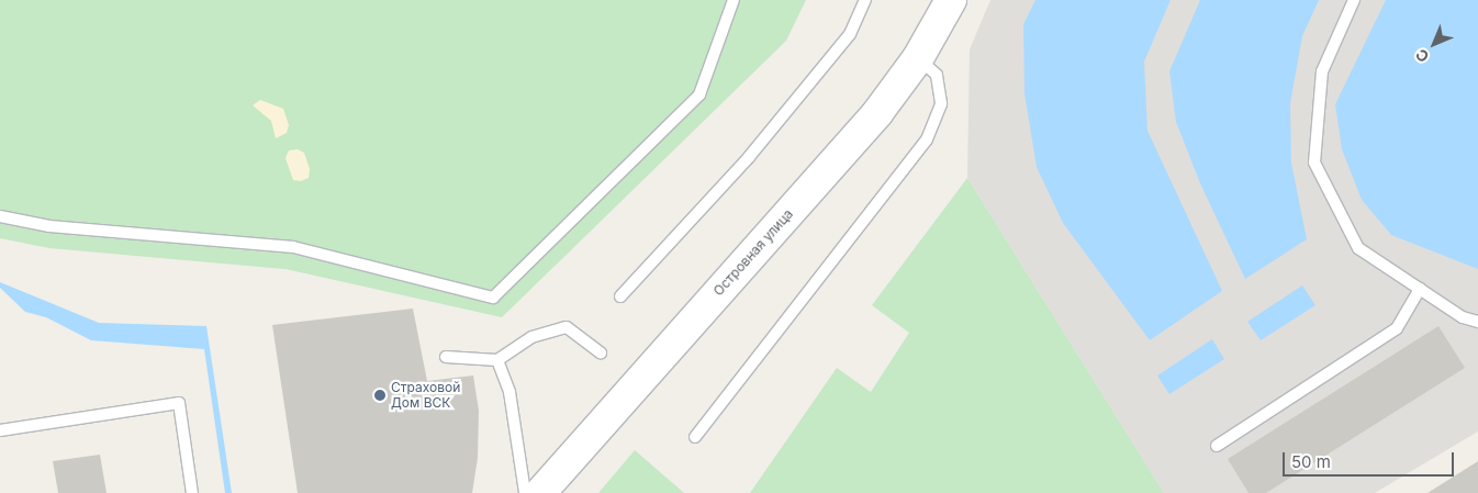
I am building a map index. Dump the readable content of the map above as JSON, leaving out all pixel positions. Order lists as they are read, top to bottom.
{
  "streets": {
    "street": ["Островная улица"]
  },
  "places": ["Страховой Дом ВСК"],
  "scale_bar": "50 m",
  "north": "bottom left"
}
